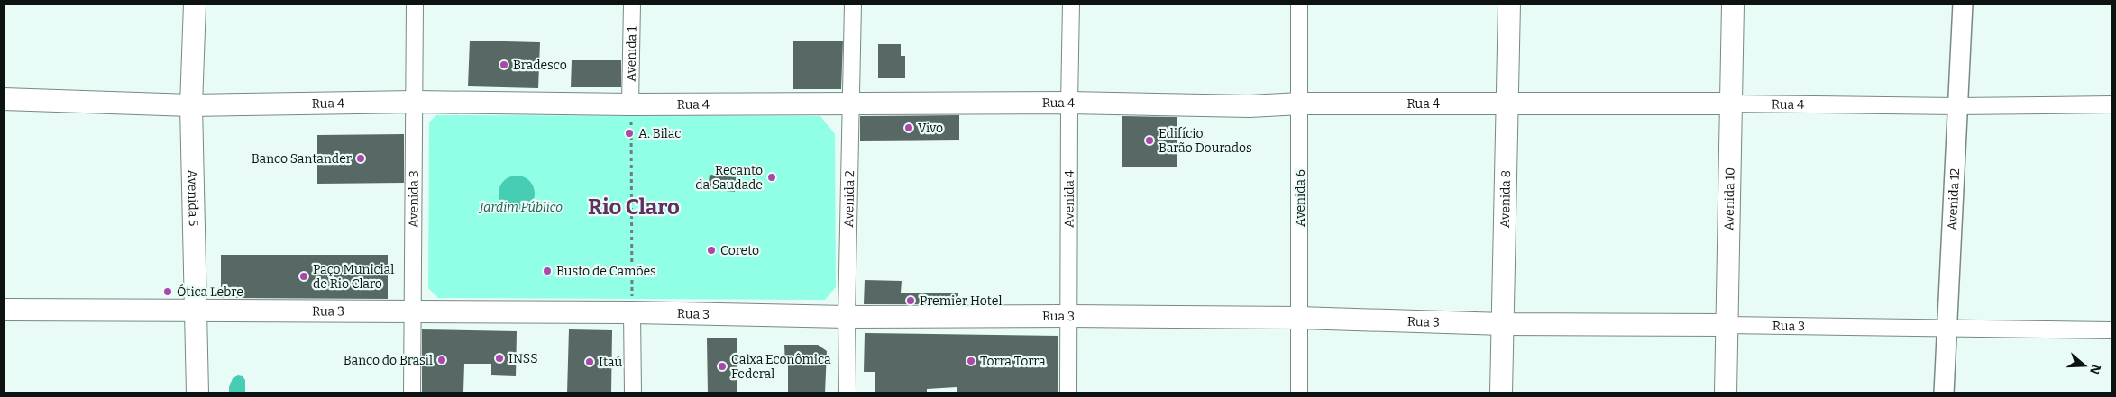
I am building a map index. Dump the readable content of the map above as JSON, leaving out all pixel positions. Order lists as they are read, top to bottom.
{
  "streets": {
    "main road": [
      "Rua 4",
      "Avenida 5",
      "Avenida 8",
      "Avenida 10",
      "Rua 3"
    ],
    "street": [
      "Avenida 1",
      "Avenida 2",
      "Avenida 4",
      "Avenida 6",
      "Avenida 12",
      "Avenida 3"
    ]
  },
  "crossings": [
    ["Avenida 1", "Rua 4"],
    ["Rua 4", "Avenida 5"],
    ["Rua 4", "Avenida 2"],
    ["Rua 4", "Avenida 4"],
    ["Rua 4", "Avenida 6"],
    ["Rua 4", "Avenida 8"],
    ["Rua 4", "Avenida 10"],
    ["Rua 4", "Avenida 12"],
    ["Rua 4", "Avenida 3"],
    ["Avenida 5", "Rua 3"],
    ["Avenida 2", "Rua 3"],
    ["Avenida 4", "Rua 3"],
    ["Avenida 6", "Rua 3"],
    ["Avenida 8", "Rua 3"],
    ["Avenida 10", "Rua 3"],
    ["Avenida 12", "Rua 3"],
    ["Avenida 3", "Rua 3"]
  ],
  "districts": ["Rio Claro"],
  "parks": ["Jardim Público"],
  "places": [
    "Bradesco",
    "Vivo",
    "A. Bilac",
    "Edifício Barão Dourados",
    "Banco Santander",
    "Recanto da Saudade",
    "Coreto",
    "Busto de Camões",
    "Paço Municial de Rio Claro",
    "Ótica Lebre",
    "Premier Hotel",
    "INSS",
    "Banco do Brasil",
    "Torra Torra",
    "Itaú",
    "Caixa Econômica Federal"
  ],
  "north": "right"
}
